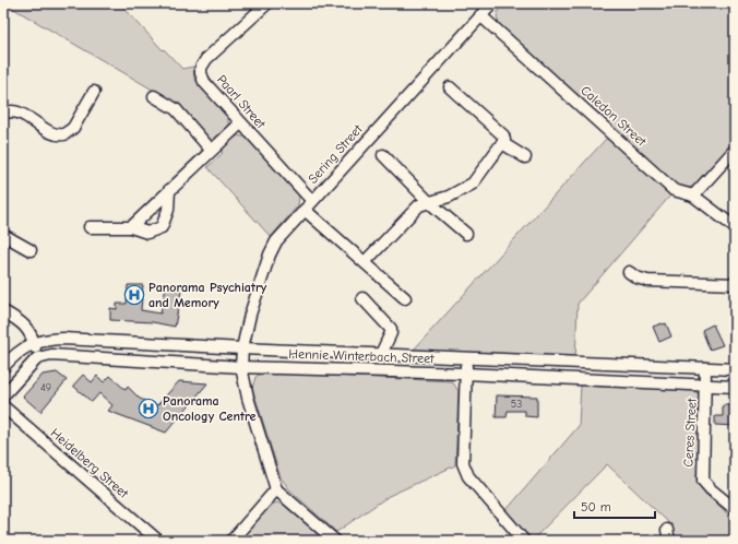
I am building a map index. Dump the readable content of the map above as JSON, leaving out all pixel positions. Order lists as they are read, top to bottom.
{
  "streets": {
    "street": [
      "Paarl Street",
      "Caledon Street",
      "Sering Street",
      "Hennie Winterbach Street",
      "Ceres Street",
      "Heidelberg Street"
    ]
  },
  "crossings": [
    ["Paarl Street", "Sering Street"],
    ["Caledon Street", "Sering Street"],
    ["Sering Street", "Hennie Winterbach Street"],
    ["Hennie Winterbach Street", "Ceres Street"]
  ],
  "places": {
    "hospital": ["Panorama Psychiatry and Memory", "Panorama Oncology Centre"]
  },
  "house_numbers": ["49", "53"],
  "scale_bar": "50 m"
}
